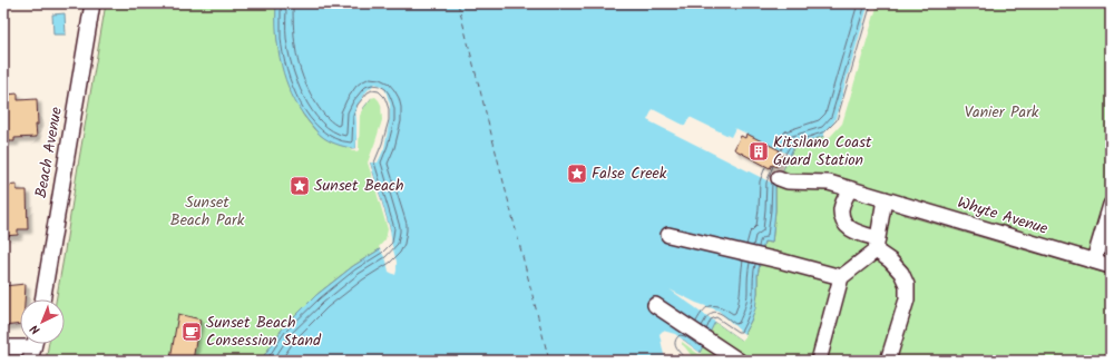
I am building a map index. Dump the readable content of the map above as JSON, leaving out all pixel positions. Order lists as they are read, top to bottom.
{
  "streets": {
    "street": ["Beach Avenue", "Whyte Avenue"]
  },
  "parks": ["Vanier Park", "Sunset Beach Park"],
  "places": {
    "building": ["Kitsilano Coast Guard Station"],
    "place": ["False Creek", "Sunset Beach"],
    "cafe": ["Sunset Beach Consession Stand"]
  },
  "north": "bottom left"
}
